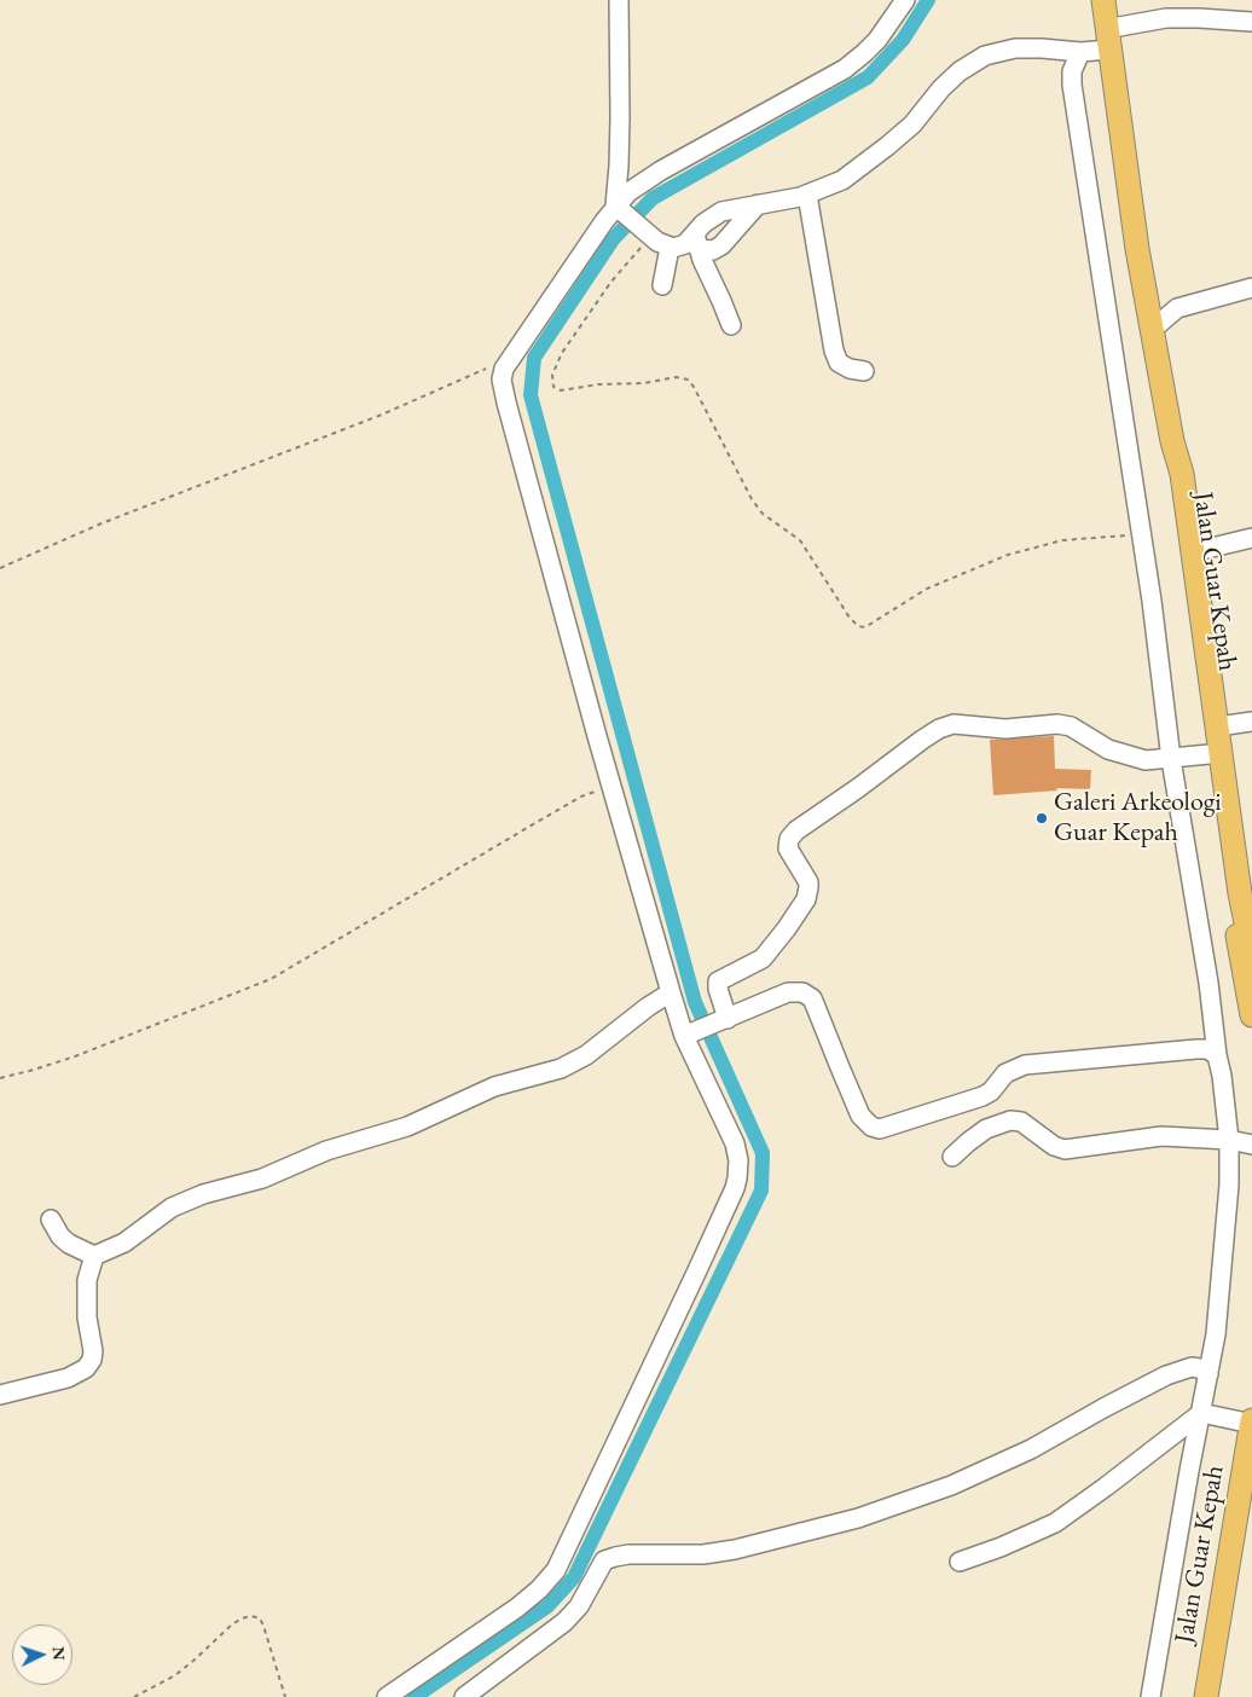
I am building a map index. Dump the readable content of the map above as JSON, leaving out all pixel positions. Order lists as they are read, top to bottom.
{
  "streets": {
    "main road": ["Jalan Guar Kepah"]
  },
  "places": ["Galeri Arkeologi Guar Kepah"],
  "north": "right"
}
